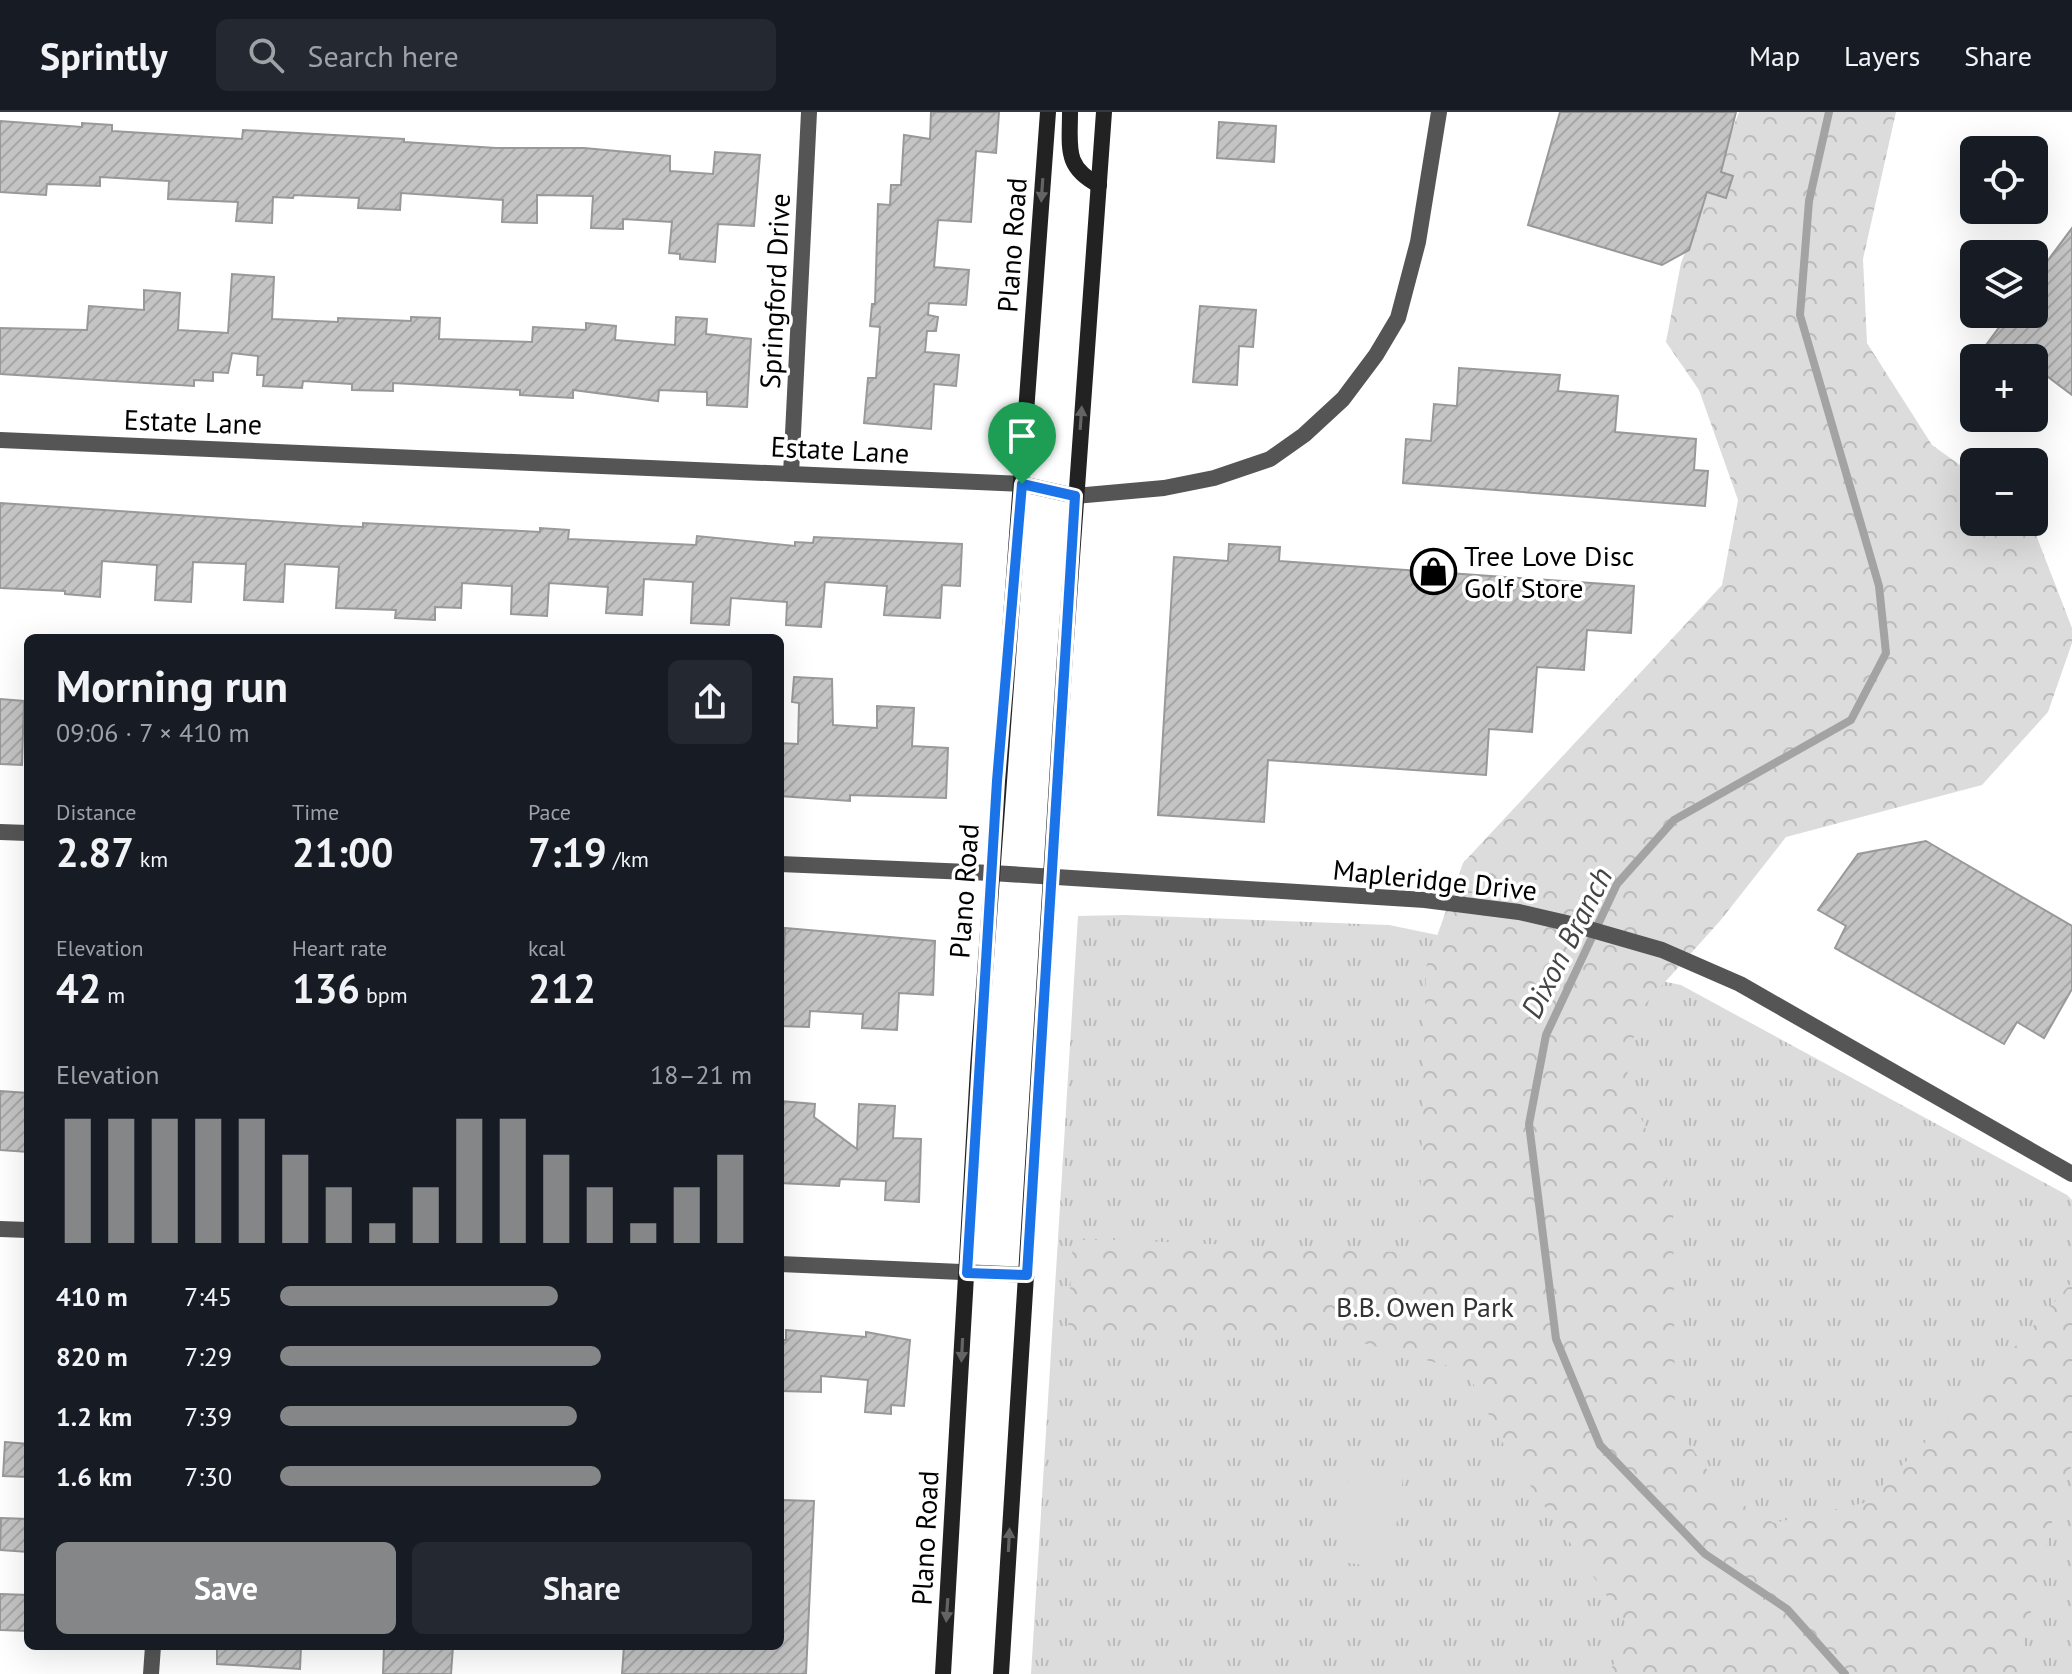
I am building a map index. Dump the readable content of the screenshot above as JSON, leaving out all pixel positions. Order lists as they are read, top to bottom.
{
  "streets": {
    "main road": ["Plano Road"],
    "street": ["Springford Drive", "Estate Lane", "Mapleridge Drive"]
  },
  "crossings": [
    ["Plano Road", "Estate Lane"],
    ["Plano Road", "Mapleridge Drive"],
    ["Springford Drive", "Estate Lane"]
  ],
  "water": ["Dixon Branch"],
  "parks": ["B.B. Owen Park"],
  "places": {
    "shop": ["Tree Love Disc Golf Store"]
  },
  "page": {
    "header": "Sprintly",
    "search": "Search here",
    "nav": ["Map", "Layers", "Share"],
    "map_buttons": ["+", "−"],
    "heading": ["Morning run", "09:06 · 7 × 410 m"],
    "stats": [
      ["Distance", "2.87 km"],
      ["Time", "21:00"],
      ["Pace", "7:19 /km"],
      ["Elevation", "42 m"],
      ["Heart rate", "136 bpm"],
      ["kcal", "212"]
    ],
    "chart": ["Elevation", "18–21 m"],
    "list": [
      {
        "name": "410 m",
        "note": "7:45"
      },
      {
        "name": "820 m",
        "note": "7:29"
      },
      {
        "name": "1.2 km",
        "note": "7:39"
      },
      {
        "name": "1.6 km",
        "note": "7:30"
      }
    ],
    "buttons": ["Save", "Share"]
  }
}
